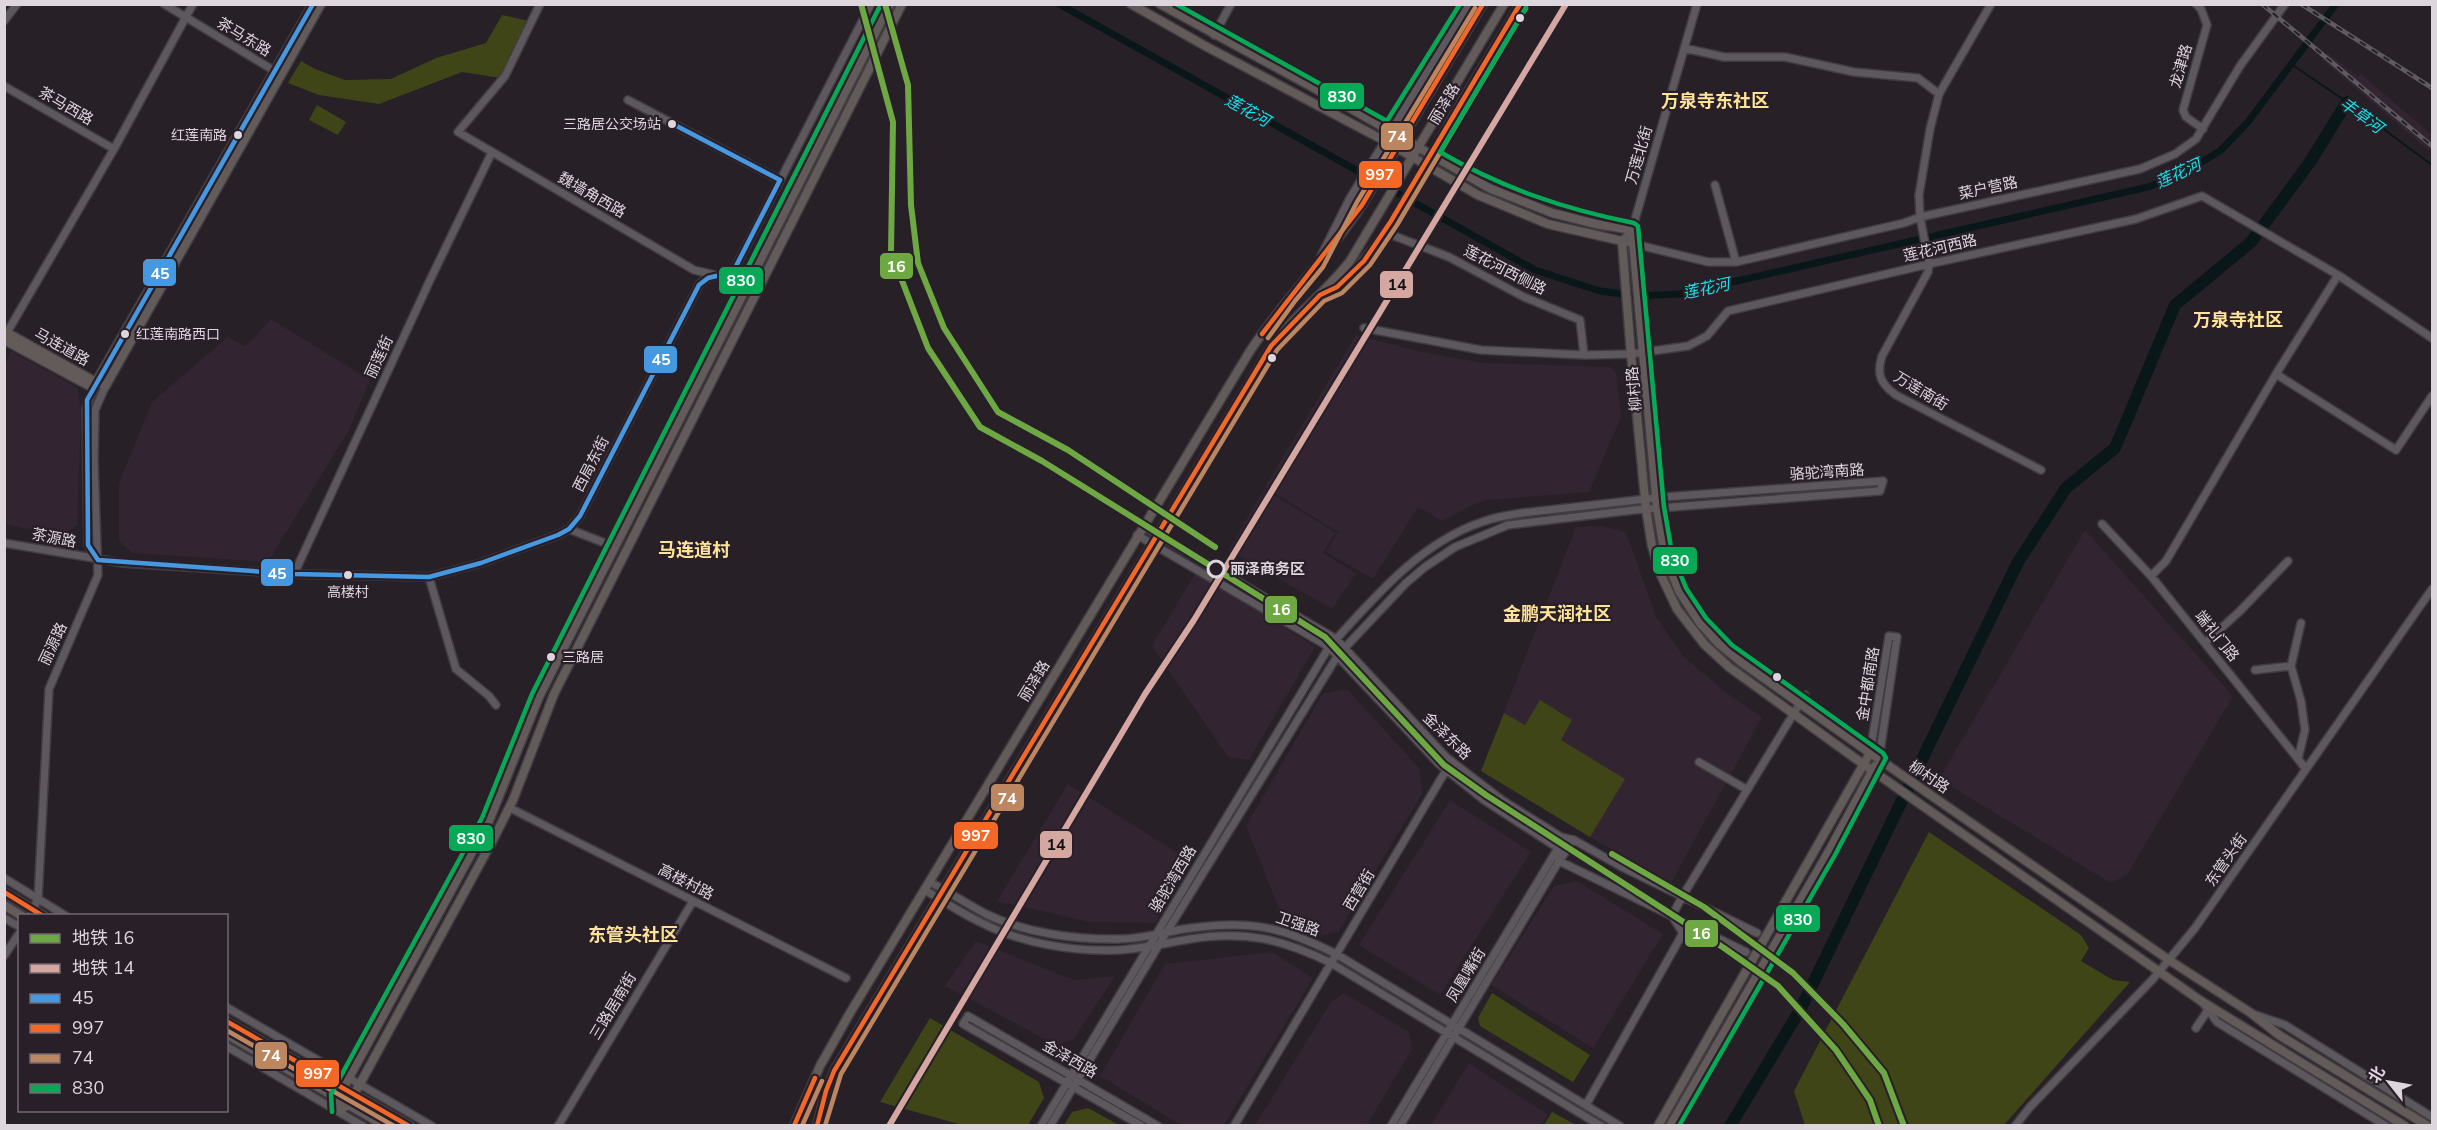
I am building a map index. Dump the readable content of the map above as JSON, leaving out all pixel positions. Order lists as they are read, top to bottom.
{
  "streets": {
    "main road": [
      "丽泽路",
      "马连道路",
      "柳村路",
      "金中都南路"
    ],
    "street": [
      "茶马东路",
      "龙津路",
      "茶马西路",
      "万莲北街",
      "菜户营路",
      "魏墙角西路",
      "莲花河西路",
      "莲花河西侧路",
      "丽莲街",
      "万莲南街",
      "西局东街",
      "骆驼湾南路",
      "茶源路",
      "端礼门路",
      "丽源路",
      "金泽东路",
      "东管头街",
      "骆驼湾西路",
      "高楼村路",
      "西营街",
      "卫强路",
      "凤凰嘴街",
      "三路居南街",
      "金泽西路"
    ]
  },
  "crossings": [
    ["龙津路", "菜户营路"],
    ["丽泽路", "莲花河西侧路"],
    ["丽泽路", "金泽东路"],
    ["丽泽路", "卫强路"],
    ["万莲北街", "菜户营路"],
    ["万莲北街", "柳村路"],
    ["菜户营路", "柳村路"],
    ["菜户营路", "万莲南街"],
    ["魏墙角西路", "丽莲街"],
    ["魏墙角西路", "西局东街"],
    ["莲花河西路", "莲花河西侧路"],
    ["莲花河西路", "柳村路"],
    ["莲花河西路", "万莲南街"],
    ["马连道路", "丽源路"],
    ["柳村路", "骆驼湾南路"],
    ["柳村路", "金中都南路"],
    ["柳村路", "东管头街"],
    ["骆驼湾南路", "金泽东路"],
    ["骆驼湾南路", "骆驼湾西路"],
    ["茶源路", "丽源路"],
    ["端礼门路", "东管头街"],
    ["金泽东路", "骆驼湾西路"],
    ["金泽东路", "西营街"],
    ["金泽东路", "凤凰嘴街"],
    ["骆驼湾西路", "卫强路"],
    ["骆驼湾西路", "金泽西路"],
    ["高楼村路", "三路居南街"],
    ["西营街", "卫强路"],
    ["卫强路", "凤凰嘴街"]
  ],
  "districts": [
    "万泉寺东社区",
    "万泉寺社区",
    "马连道村",
    "金鹏天润社区",
    "东管头社区"
  ],
  "water": ["莲花河", "丰草河"],
  "places": [
    "三路居公交场站",
    "红莲南路",
    "红莲南路西口",
    "丽泽商务区",
    "高楼村",
    "三路居"
  ],
  "lines": [
    "metro line 16",
    "metro line 14",
    "transit line 45",
    "transit line 997",
    "transit line 830",
    "transit line 74"
  ],
  "legend": [
    "地铁 16",
    "地铁 14",
    "45",
    "997",
    "74",
    "830"
  ],
  "north": "top left"
}
